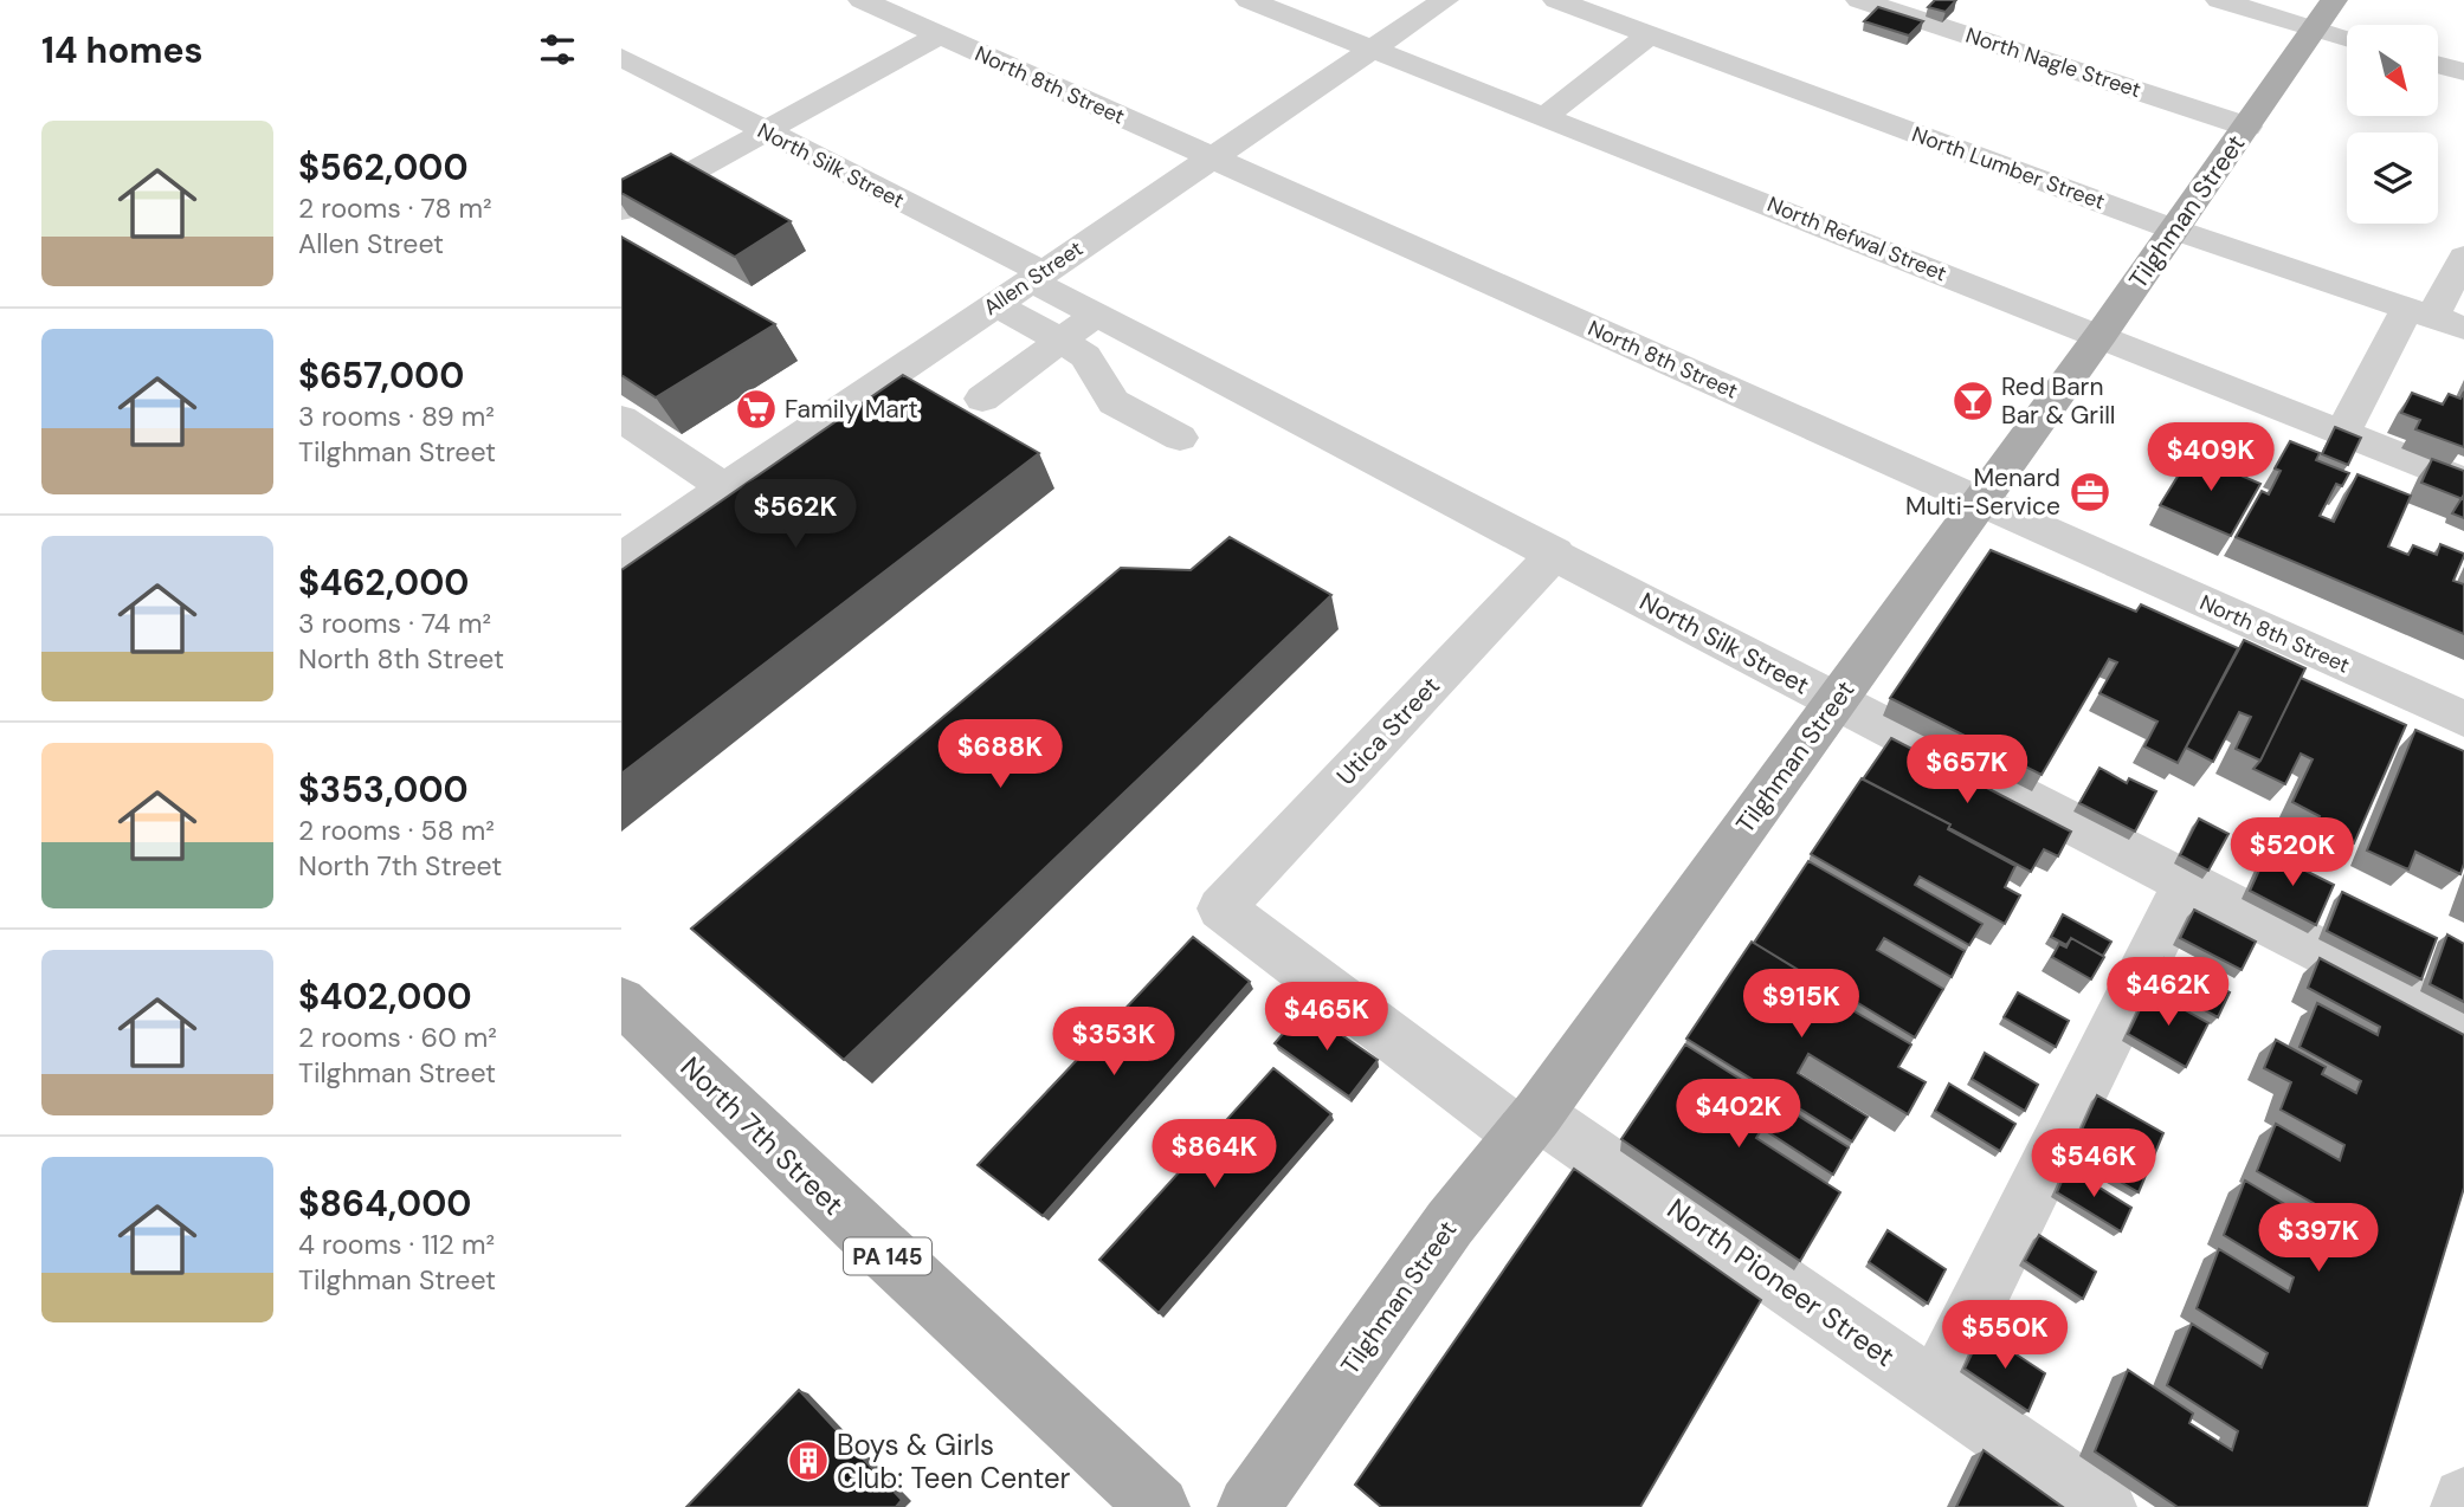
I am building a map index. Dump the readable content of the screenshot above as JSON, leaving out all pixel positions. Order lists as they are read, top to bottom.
{
  "streets": {
    "main road": ["Tilghman Street", "North 7th Street", "PA 145"],
    "street": [
      "North Nagle Street",
      "North 8th Street",
      "North Silk Street",
      "North Lumber Street",
      "North Refwal Street",
      "Allen Street",
      "Utica Street",
      "North Pioneer Street"
    ]
  },
  "crossings": [
    ["North Nagle Street", "Tilghman Street"],
    ["North 8th Street", "Tilghman Street"],
    ["North 8th Street", "Allen Street"],
    ["North Silk Street", "Tilghman Street"],
    ["North Silk Street", "Allen Street"],
    ["North Silk Street", "Utica Street"],
    ["North Lumber Street", "Tilghman Street"],
    ["Tilghman Street", "North Refwal Street"],
    ["Tilghman Street", "North Pioneer Street"],
    ["North Refwal Street", "Allen Street"],
    ["Utica Street", "North Pioneer Street"]
  ],
  "places": {
    "bar": ["Red Barn Bar & Grill"],
    "supermarket": ["Family Mart"],
    "office": ["Menard Multi-Service"],
    "building": ["Boys & Girls Club: Teen Center"]
  },
  "north": "bottom right",
  "page": {
    "heading": "14 homes",
    "list": [
      {
        "name": "$562,000",
        "note": "2 rooms · 78 m² · Allen Street"
      },
      {
        "name": "$657,000",
        "note": "3 rooms · 89 m² · Tilghman Street"
      },
      {
        "name": "$462,000",
        "note": "3 rooms · 74 m² · North 8th Street"
      },
      {
        "name": "$353,000",
        "note": "2 rooms · 58 m² · North 7th Street"
      },
      {
        "name": "$402,000",
        "note": "2 rooms · 60 m² · Tilghman Street"
      },
      {
        "name": "$864,000",
        "note": "4 rooms · 112 m² · Tilghman Street"
      }
    ],
    "price": [
      "$409K",
      "$562K",
      "$688K",
      "$657K",
      "$520K",
      "$462K",
      "$915K",
      "$465K",
      "$353K",
      "$402K",
      "$864K",
      "$546K",
      "$397K",
      "$550K"
    ]
  }
}
